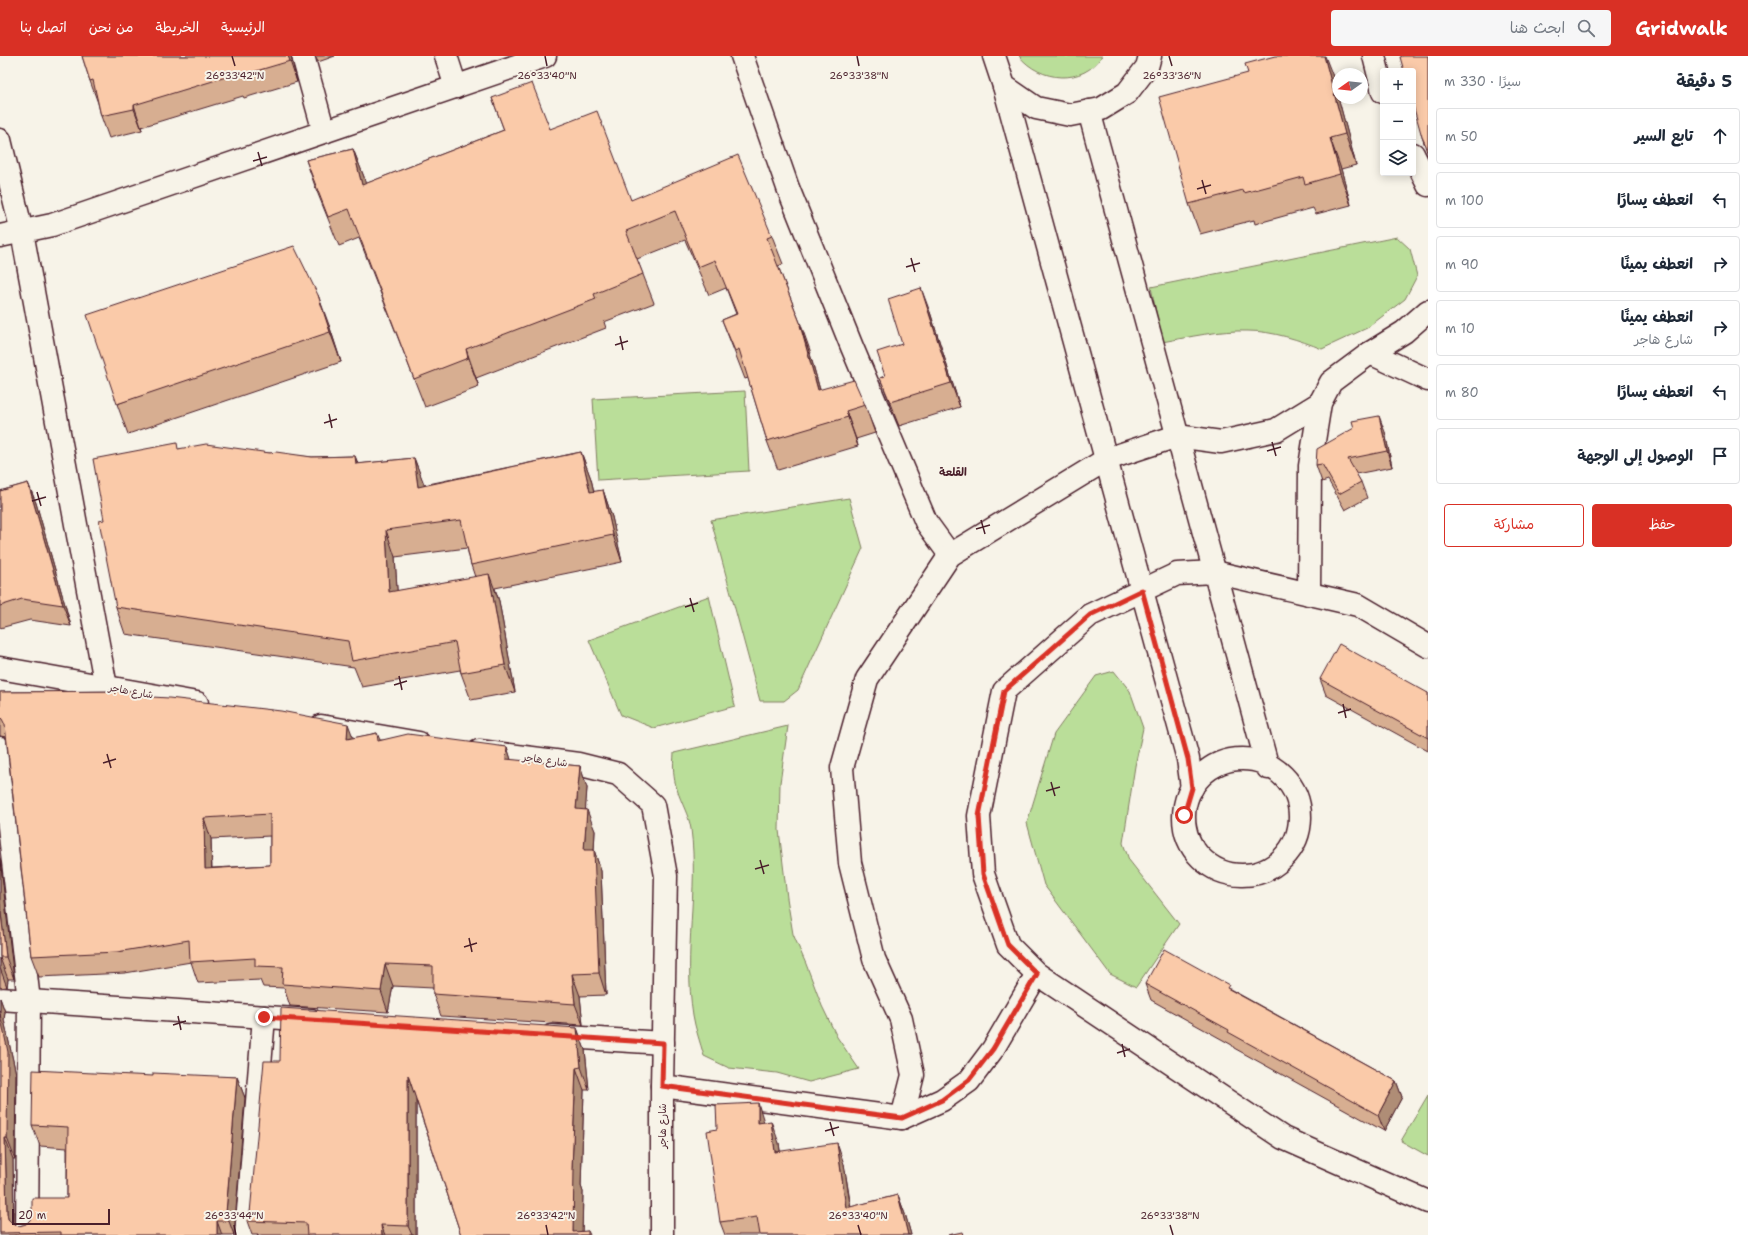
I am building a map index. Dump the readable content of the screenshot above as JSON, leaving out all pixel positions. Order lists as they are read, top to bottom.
{
  "streets": {
    "street": ["شارع هاجر"]
  },
  "districts": ["القلعة"],
  "scale_bar": "20 m",
  "north": "left",
  "page": {
    "header": "Gridwalk",
    "search": "ابحث هنا",
    "nav": [
      "الرئيسية",
      "الخريطة",
      "من نحن",
      "اتصل بنا"
    ],
    "heading": ["5 دقيقة", "سيرًا · 330 m"],
    "map_buttons": ["+", "−"],
    "list": [
      ["تابع السير", "50 m"],
      ["انعطف يسارًا", "100 m"],
      ["انعطف يمينًا", "90 m"],
      ["انعطف يمينًا", "شارع هاجر", "10 m"],
      ["انعطف يسارًا", "80 m"],
      "الوصول إلى الوجهة"
    ],
    "buttons": ["حفظ", "مشاركة"],
    "scale": "20 m"
  },
  "coordinates": [
    "26°33'42\"N",
    "26°33'40\"N",
    "26°33'38\"N",
    "26°33'36\"N",
    "26°33'44\"N"
  ]
}
